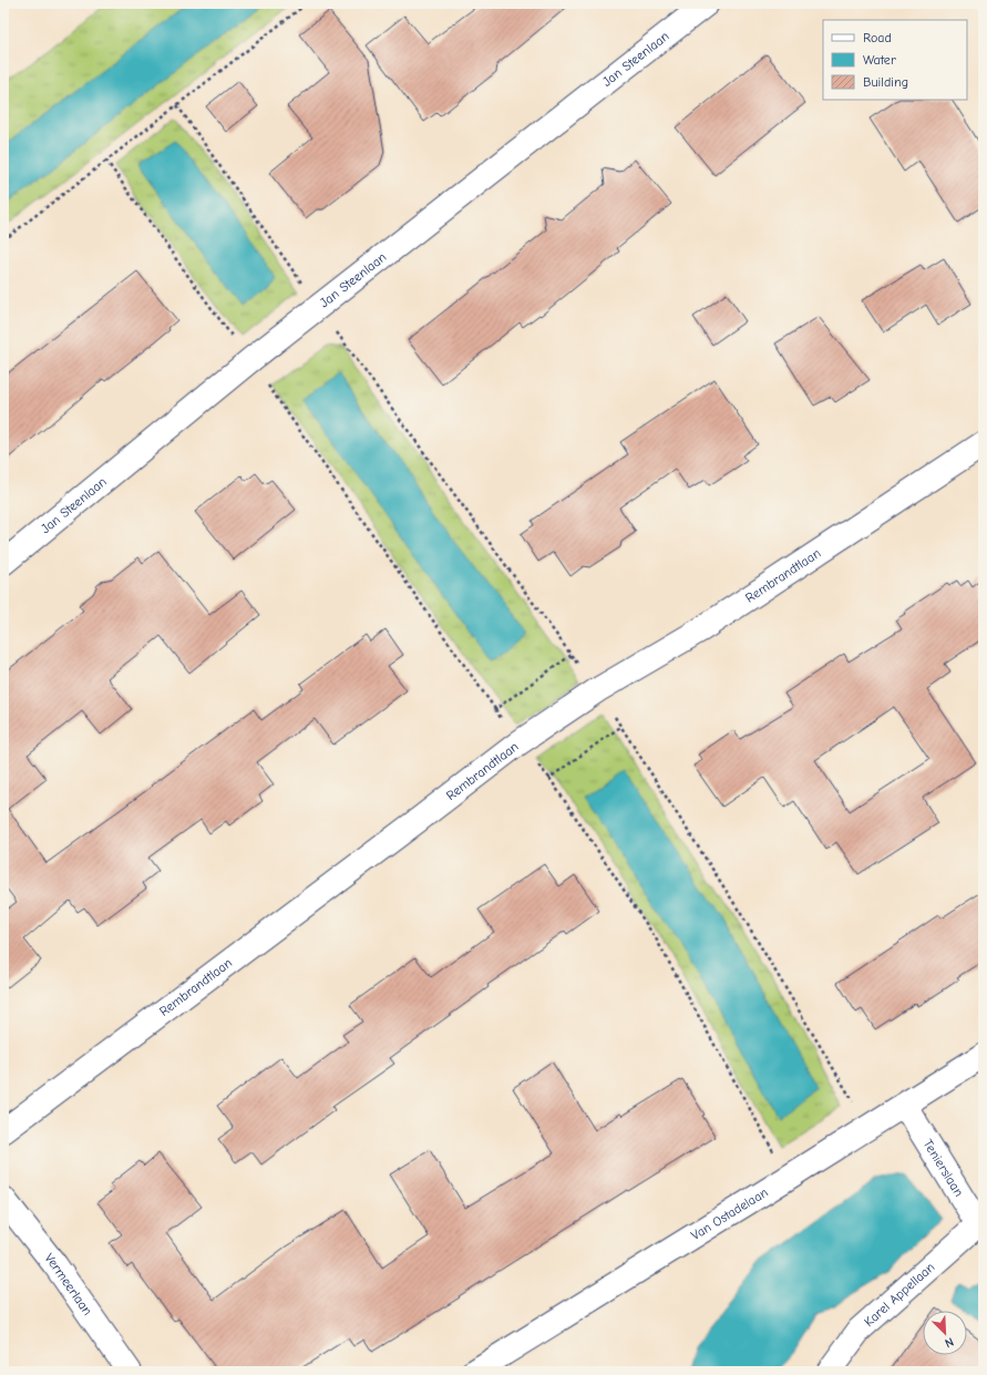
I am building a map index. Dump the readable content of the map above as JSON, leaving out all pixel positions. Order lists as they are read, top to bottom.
{
  "streets": {
    "street": [
      "Jan Steenlaan",
      "Rembrandtlaan",
      "Tenierslaan",
      "Van Ostadelaan",
      "Vermeerlaan",
      "Karel Appellaan"
    ]
  },
  "crossings": [
    ["Tenierslaan", "Van Ostadelaan"],
    ["Tenierslaan", "Karel Appellaan"]
  ],
  "legend": ["Road", "Water", "Building"],
  "north": "bottom right"
}
